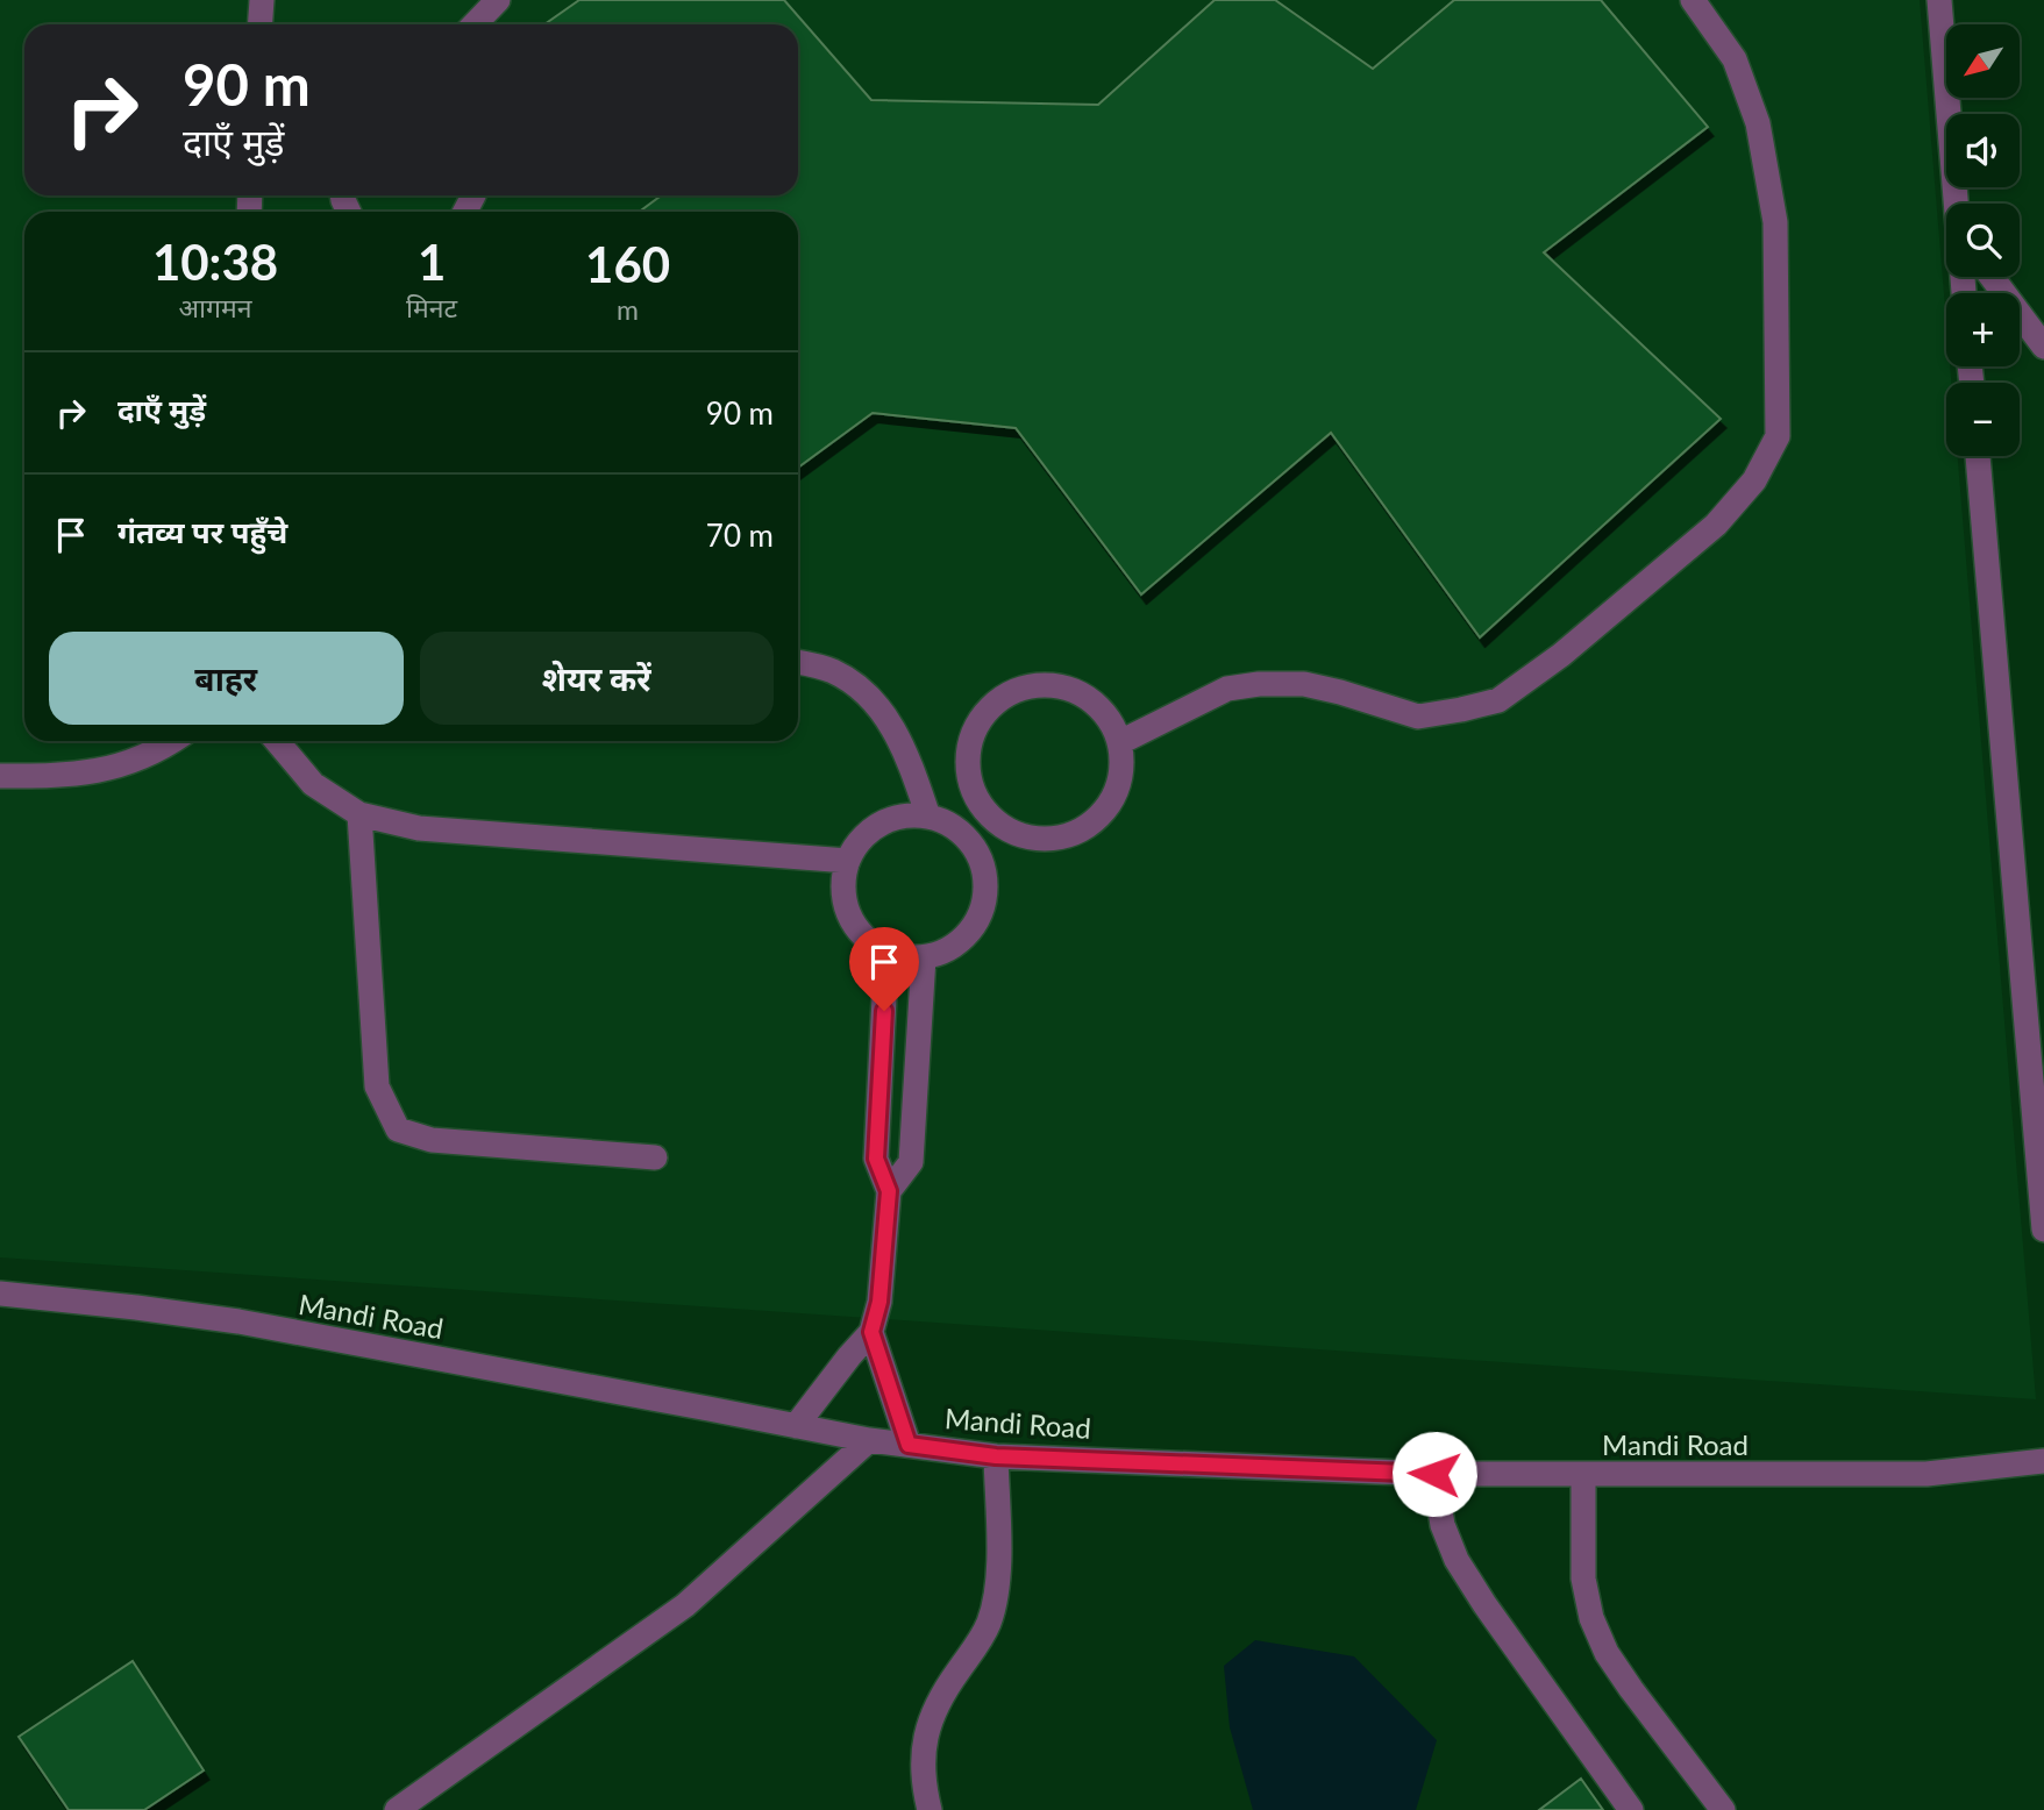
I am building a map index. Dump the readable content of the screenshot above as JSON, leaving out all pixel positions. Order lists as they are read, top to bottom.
{
  "streets": {
    "street": ["Mandi Road"]
  },
  "north": "bottom left",
  "page": {
    "map_buttons": ["+", "−"],
    "turn": ["90 m", "दाएँ मुड़ें"],
    "eta": [
      "10:38",
      "आगमन",
      "1",
      "मिनट",
      "160",
      "m"
    ],
    "list": [
      {
        "name": "दाएँ मुड़ें",
        "value": "90 m"
      },
      {
        "name": "गंतव्य पर पहुँचे",
        "value": "70 m"
      }
    ],
    "buttons": ["बाहर", "शेयर करें"]
  }
}
